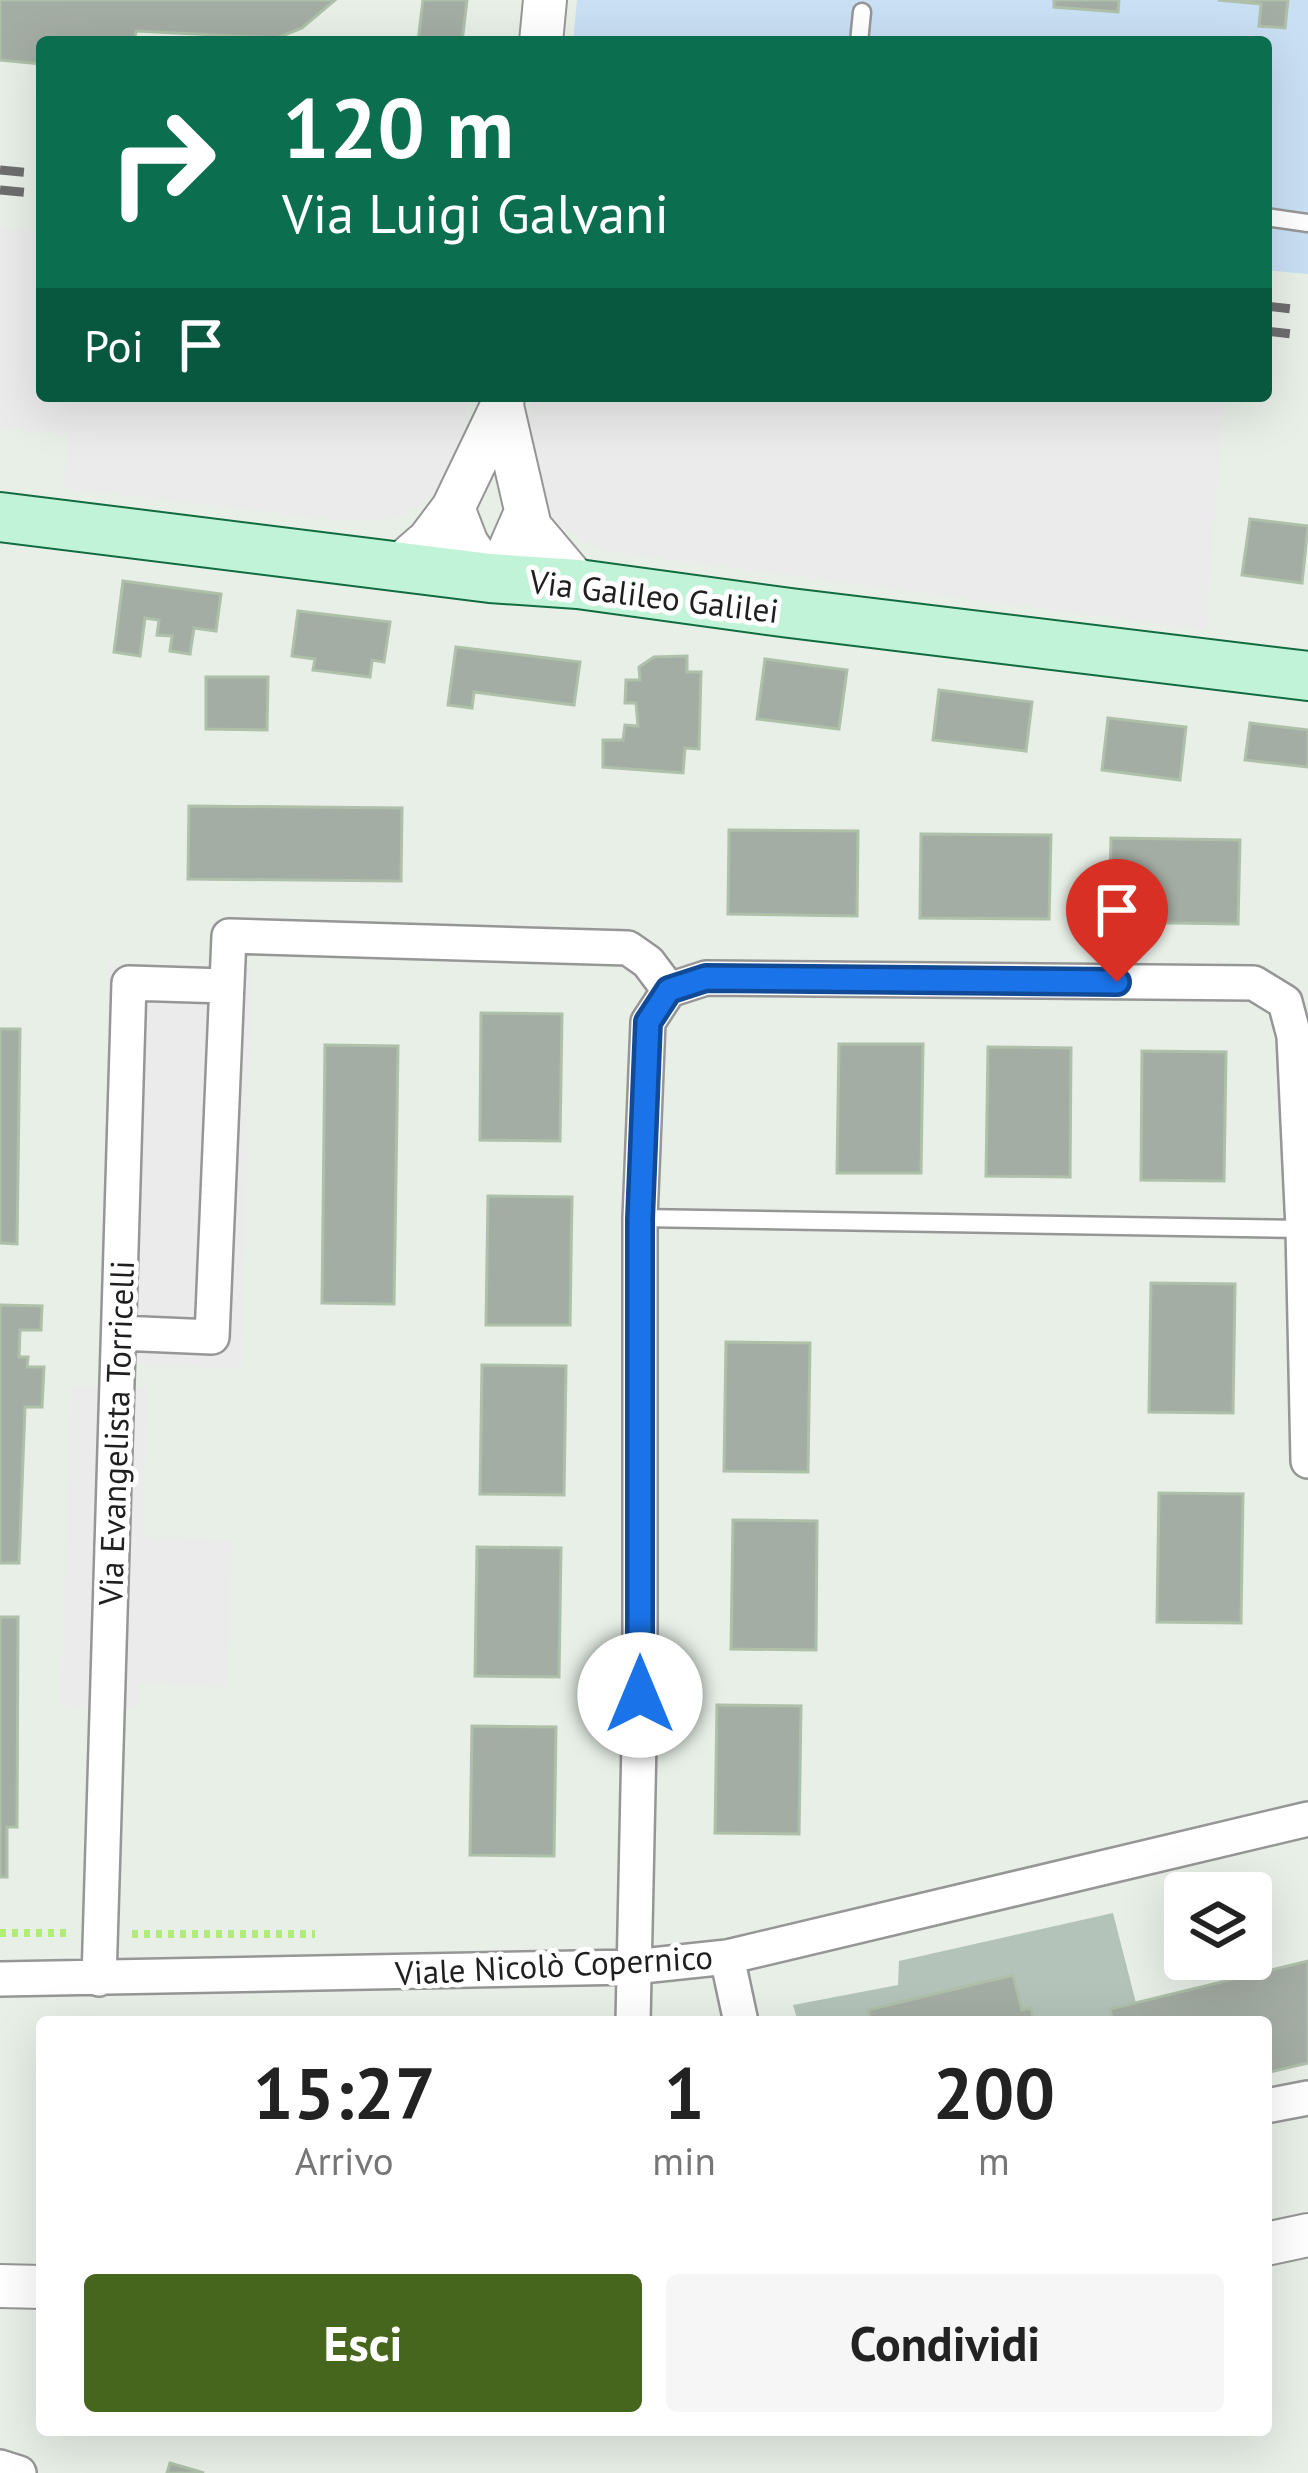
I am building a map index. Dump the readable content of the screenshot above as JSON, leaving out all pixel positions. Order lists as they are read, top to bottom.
{
  "streets": {
    "main road": ["Via Galileo Galilei"],
    "street": ["Via Evangelista Torricelli", "Viale Nicolò Copernico"]
  },
  "crossings": [
    ["Via Evangelista Torricelli", "Viale Nicolò Copernico"]
  ],
  "page": {
    "turn": ["120 m", "Via Luigi Galvani"],
    "then": "Poi",
    "eta": [
      "15:27",
      "Arrivo",
      "1",
      "min",
      "200",
      "m"
    ],
    "buttons": ["Esci", "Condividi"]
  }
}
